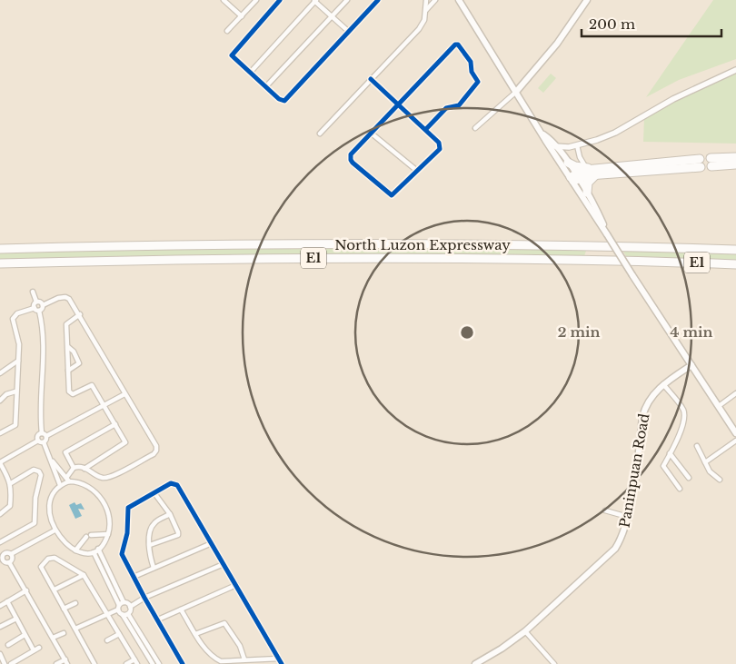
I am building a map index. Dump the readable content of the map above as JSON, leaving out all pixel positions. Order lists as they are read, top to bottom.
{
  "streets": {
    "highway": ["North Luzon Expressway", "E1"],
    "main road": ["Paninpuan Road"]
  },
  "scale_bar": "200 m",
  "rings": ["2 min", "4 min"]
}
